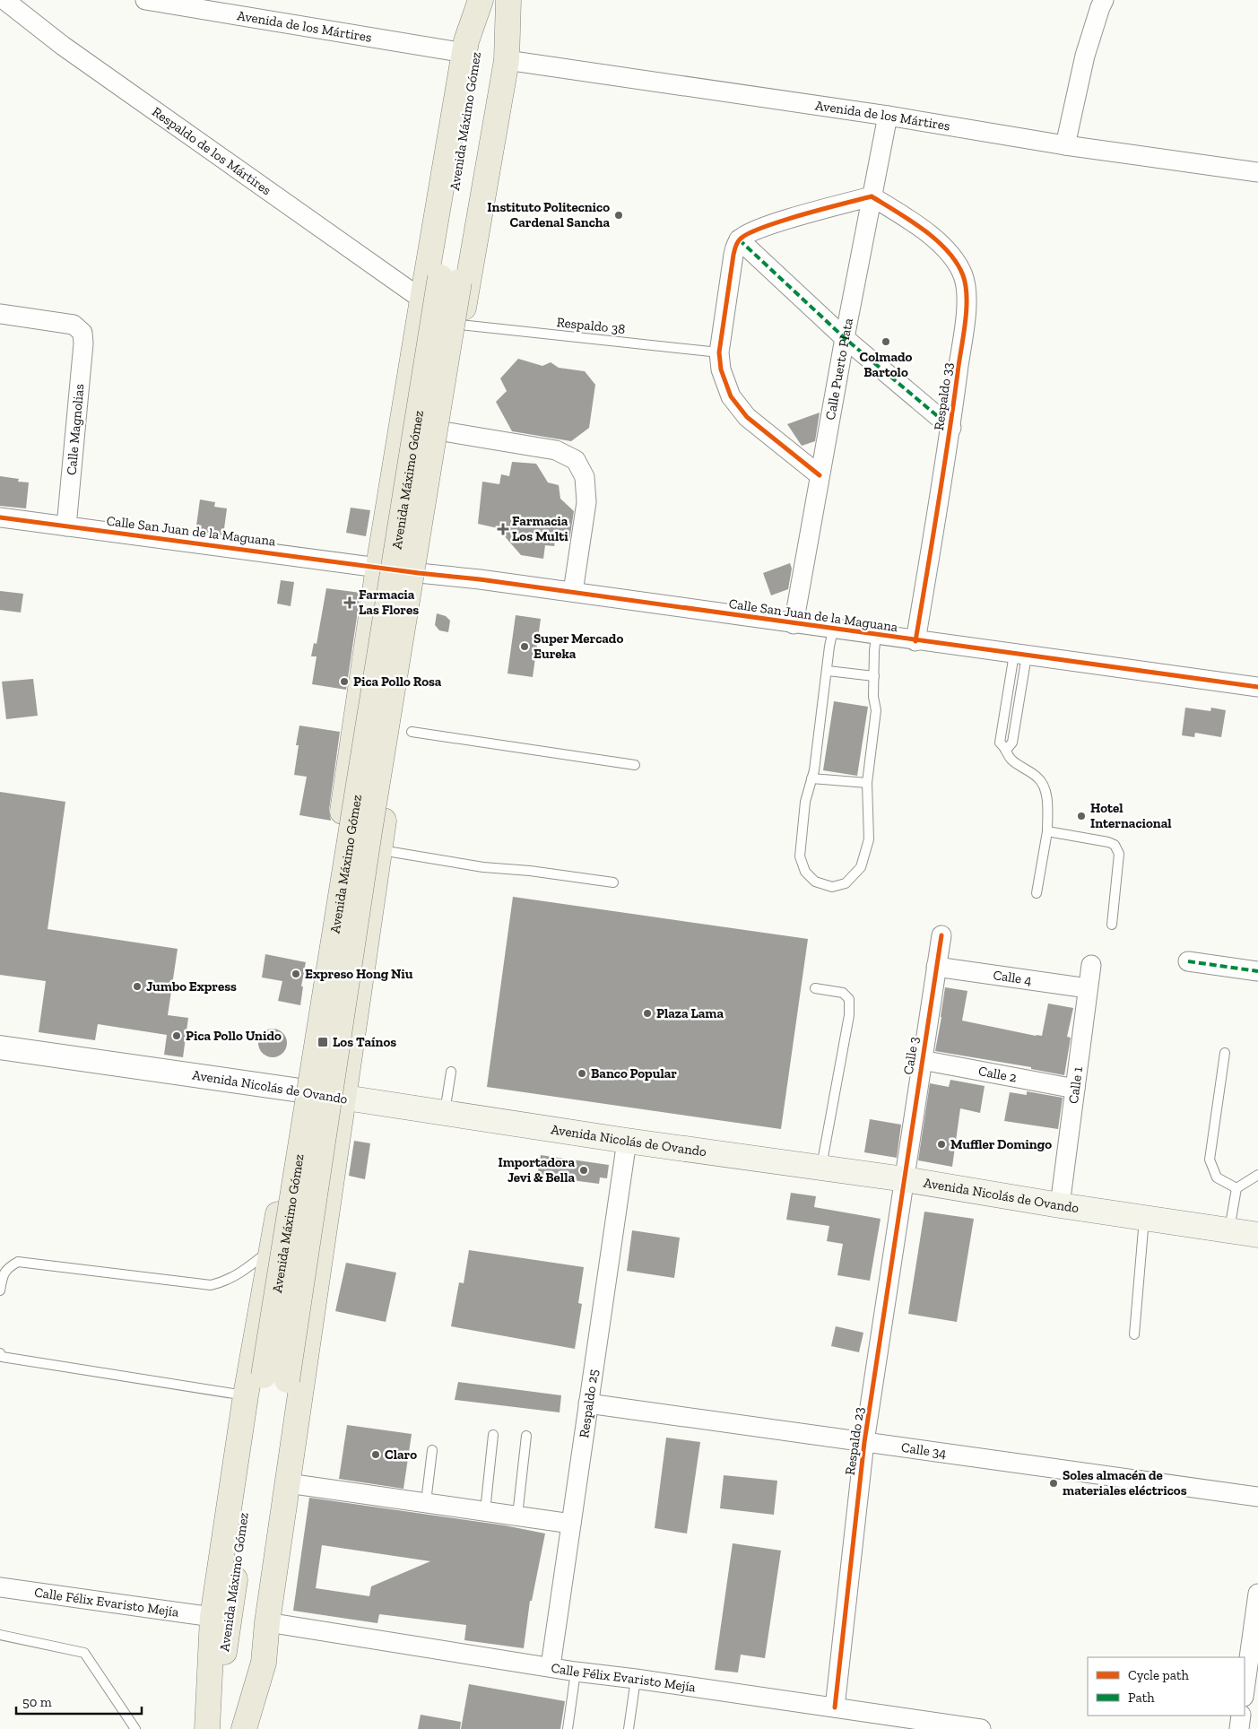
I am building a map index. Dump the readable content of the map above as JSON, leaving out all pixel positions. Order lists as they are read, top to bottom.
{
  "streets": {
    "main road": ["Avenida Máximo Gómez", "Avenida Nicolás de Ovando"],
    "street": [
      "Avenida de los Mártires",
      "Respaldo de los Mártires",
      "Calle Puerto Plata",
      "Respaldo 33",
      "Calle Magnolias",
      "Calle San Juan de la Maguana",
      "Calle 4",
      "Calle 3",
      "Calle 2",
      "Calle 1",
      "Respaldo 25",
      "Respaldo 23",
      "Calle 34",
      "Calle Félix Evaristo Mejía"
    ],
    "lane": ["Respaldo 38"]
  },
  "crossings": [
    ["Avenida de los Mártires", "Calle Puerto Plata"],
    ["Calle Puerto Plata", "Respaldo 33"],
    ["Calle Puerto Plata", "Calle San Juan de la Maguana"],
    ["Respaldo 33", "Calle San Juan de la Maguana"],
    ["Calle Magnolias", "Calle San Juan de la Maguana"],
    ["Calle 4", "Calle 3"],
    ["Calle 4", "Calle 1"],
    ["Calle 3", "Calle 2"],
    ["Calle 3", "Avenida Nicolás de Ovando"],
    ["Calle 3", "Respaldo 23"],
    ["Calle 2", "Calle 1"],
    ["Calle 1", "Avenida Nicolás de Ovando"],
    ["Avenida Nicolás de Ovando", "Respaldo 25"],
    ["Avenida Nicolás de Ovando", "Respaldo 23"],
    ["Respaldo 25", "Calle 34"],
    ["Respaldo 25", "Calle Félix Evaristo Mejía"],
    ["Respaldo 23", "Calle 34"],
    ["Respaldo 23", "Calle Félix Evaristo Mejía"]
  ],
  "places": {
    "other": [
      "Instituto Politecnico Cardenal Sancha",
      "Colmado Bartolo",
      "Super Mercado Eureka",
      "Pica Pollo Rosa",
      "Hotel Internacional",
      "Expreso Hong Niu",
      "Jumbo Express",
      "Plaza Lama",
      "Pica Pollo Unido",
      "Banco Popular",
      "Muffler Domingo",
      "Importadora Jevi & Bella",
      "Claro",
      "Soles almacén de materiales eléctricos"
    ],
    "health": ["Farmacia Los Multi", "Farmacia Las Flores"],
    "transit": ["Los Taínos"]
  },
  "legend": ["Cycle path", "Path"],
  "scale_bar": "50 m"
}
